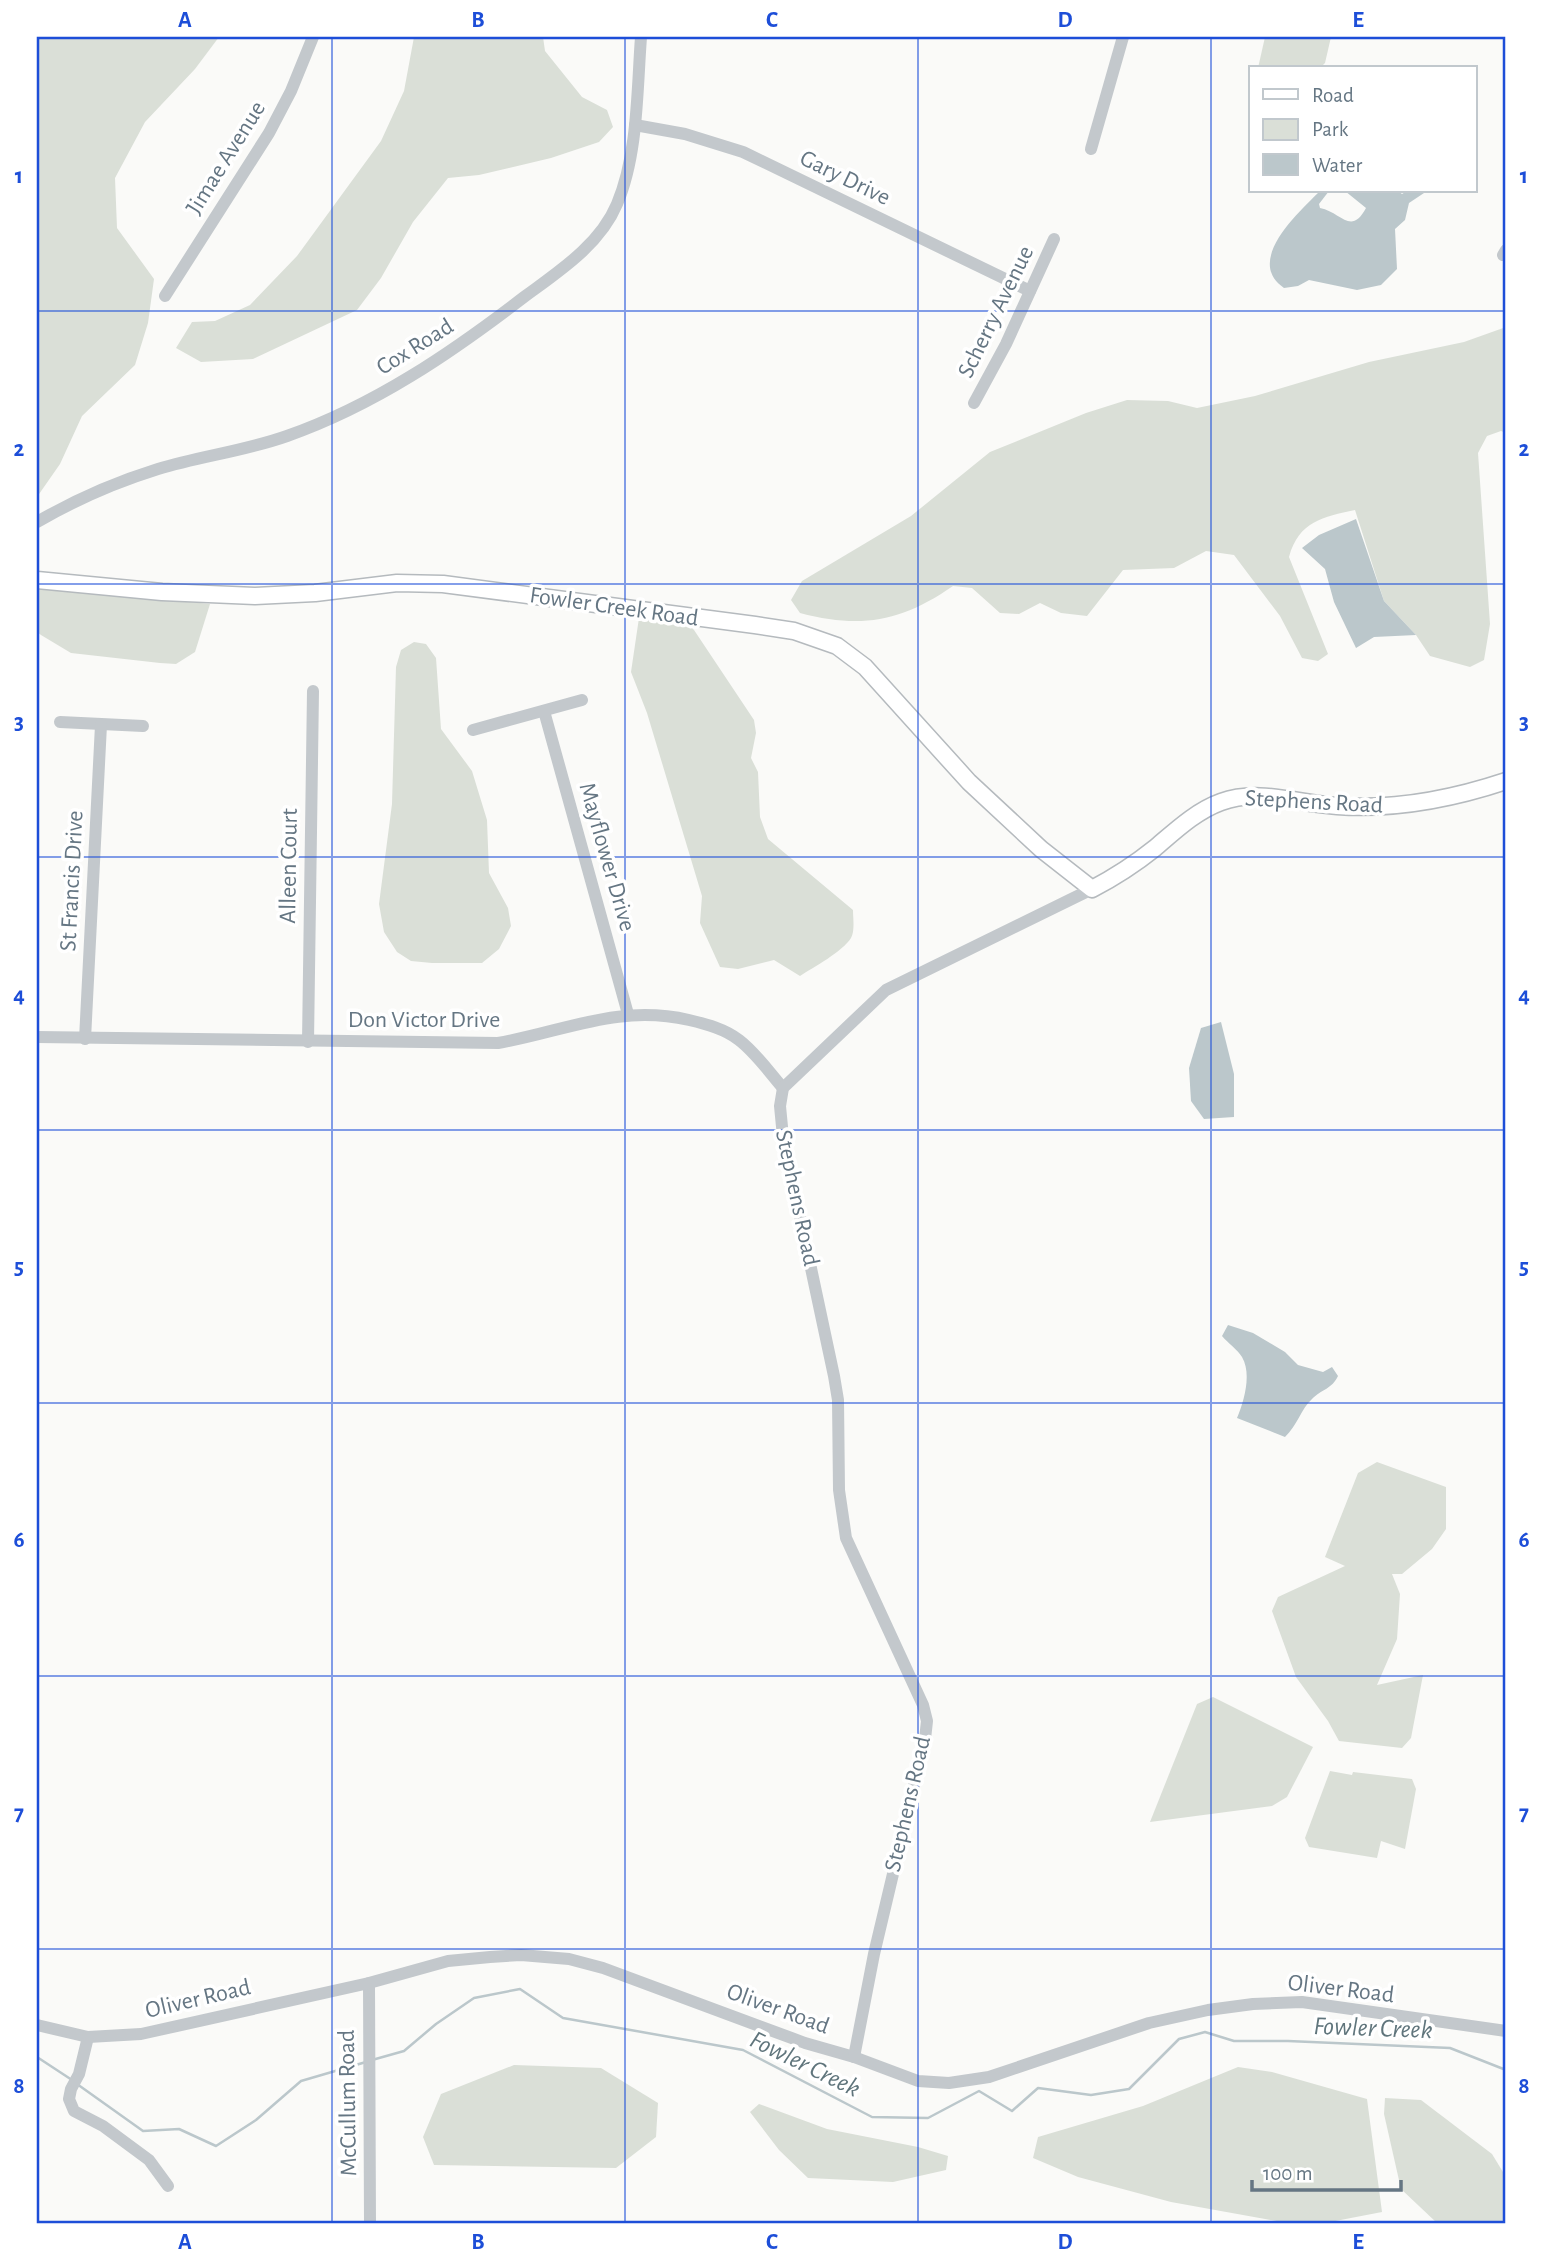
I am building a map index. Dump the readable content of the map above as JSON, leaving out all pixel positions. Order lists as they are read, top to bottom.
{
  "streets": {
    "main road": ["Fowler Creek Road", "Stephens Road"],
    "street": [
      "Jimae Avenue",
      "Gary Drive",
      "Scherry Avenue",
      "Cox Road",
      "Mayflower Drive",
      "Alleen Court",
      "St Francis Drive",
      "Don Victor Drive",
      "Oliver Road",
      "McCullum Road"
    ]
  },
  "crossings": [
    ["Gary Drive", "Scherry Avenue"],
    ["Gary Drive", "Cox Road"],
    ["Fowler Creek Road", "Stephens Road"],
    ["Stephens Road", "Don Victor Drive"],
    ["Stephens Road", "Oliver Road"],
    ["Mayflower Drive", "Don Victor Drive"],
    ["Alleen Court", "Don Victor Drive"],
    ["St Francis Drive", "Don Victor Drive"],
    ["Oliver Road", "McCullum Road"]
  ],
  "water": ["Fowler Creek"],
  "legend": ["Road", "Park", "Water"],
  "scale_bar": "100 m",
  "grid": {
    "columns": [
      "A",
      "B",
      "C",
      "D",
      "E"
    ],
    "rows": [
      "1",
      "2",
      "3",
      "4",
      "5",
      "6",
      "7",
      "8"
    ]
  }
}
